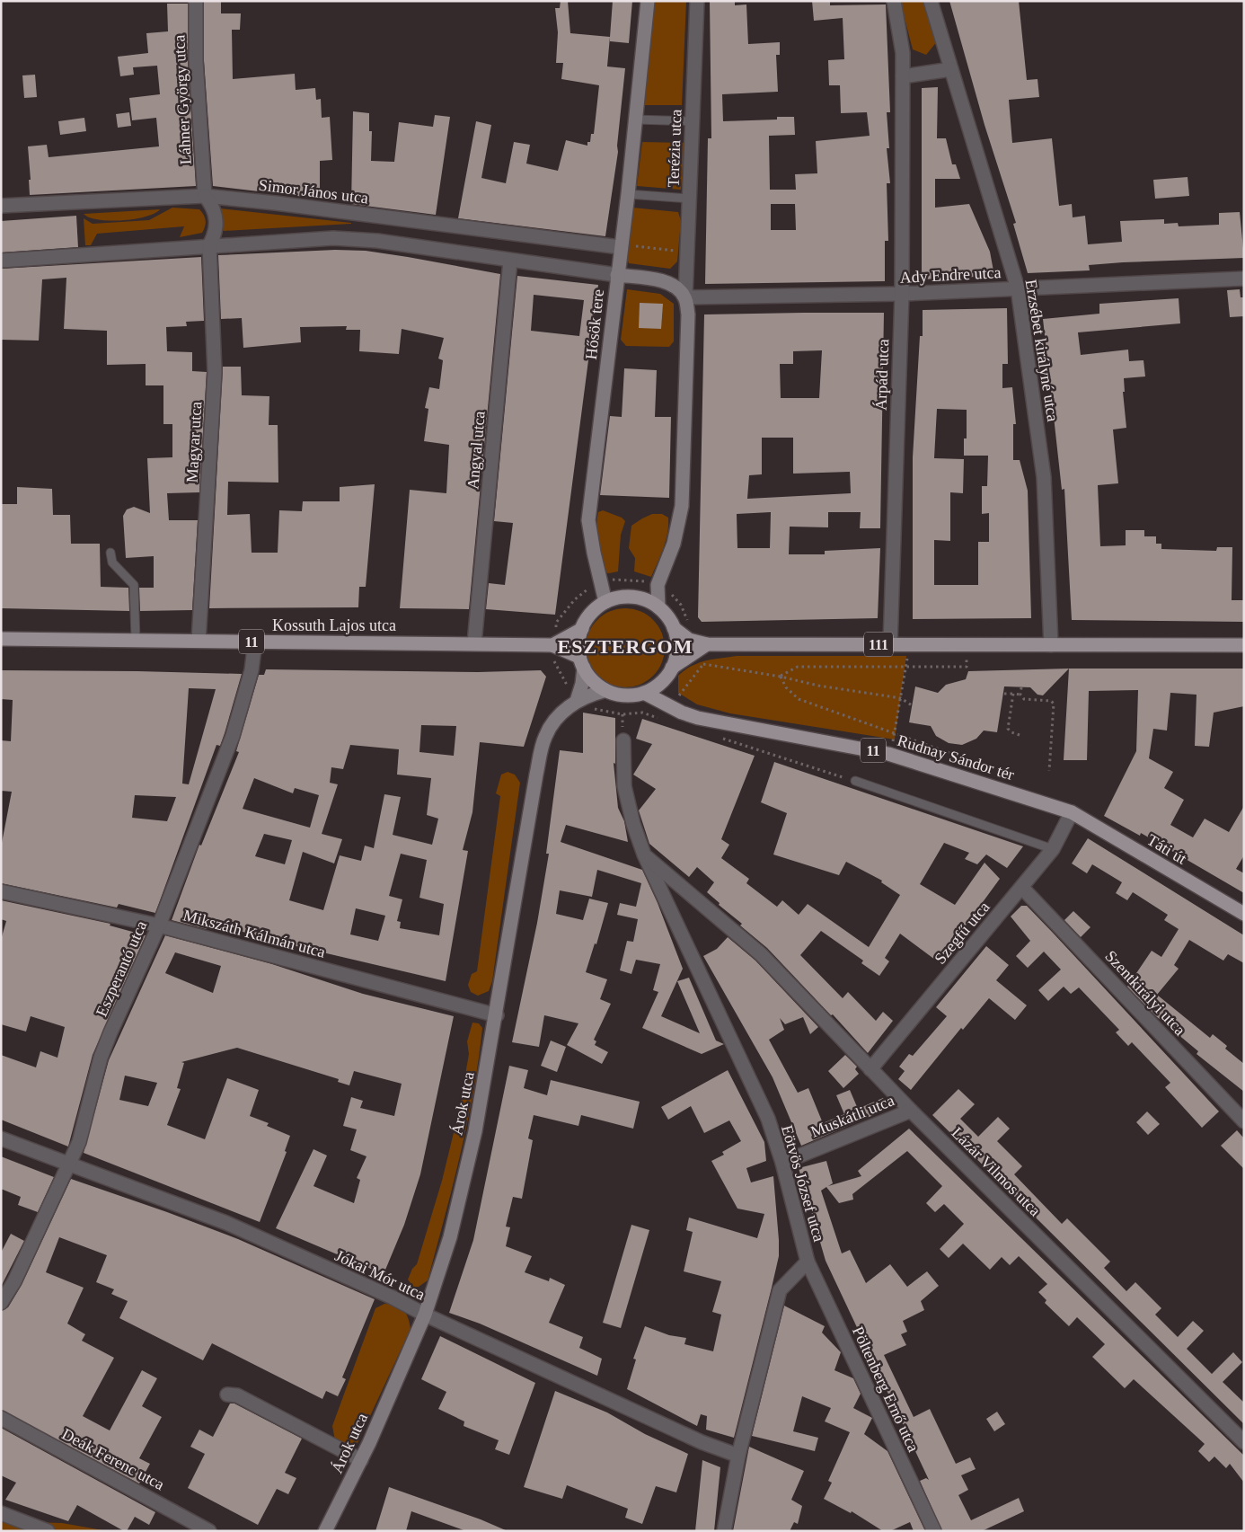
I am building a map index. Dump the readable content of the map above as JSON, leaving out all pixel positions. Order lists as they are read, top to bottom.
{
  "streets": {
    "main road": [
      "Hősök tere",
      "Kossuth Lajos utca",
      "11",
      "111",
      "Rudnay Sándor tér",
      "Táti út",
      "Árok utca"
    ],
    "street": [
      "Láhner György utca",
      "Terézia utca",
      "Simor János utca",
      "Ady Endre utca",
      "Erzsébet királyné utca",
      "Árpád utca",
      "Magyar utca",
      "Angyal utca",
      "Szegfű utca",
      "Mikszáth Kálmán utca",
      "Eszperantó utca",
      "Szentkirályi utca",
      "Muskátli utca",
      "Lázár Vilmos utca",
      "Eötvös József utca",
      "Jókai Mór utca",
      "Pöltenberg Ernő utca",
      "Deák Ferenc utca"
    ]
  },
  "crossings": [
    ["Láhner György utca", "Simor János utca"],
    ["Láhner György utca", "Magyar utca"],
    ["Terézia utca", "Ady Endre utca"],
    ["Terézia utca", "Hősök tere"],
    ["Simor János utca", "Magyar utca"],
    ["Ady Endre utca", "Hősök tere"],
    ["Ady Endre utca", "Erzsébet királyné utca"],
    ["Ady Endre utca", "Árpád utca"],
    ["Hősök tere", "Kossuth Lajos utca"],
    ["Hősök tere", "11"],
    ["Hősök tere", "111"],
    ["Hősök tere", "Rudnay Sándor tér"],
    ["Hősök tere", "Árok utca"],
    ["Erzsébet királyné utca", "111"],
    ["Árpád utca", "111"],
    ["Magyar utca", "Kossuth Lajos utca"],
    ["Angyal utca", "Kossuth Lajos utca"],
    ["Kossuth Lajos utca", "11"],
    ["Kossuth Lajos utca", "111"],
    ["Kossuth Lajos utca", "Rudnay Sándor tér"],
    ["Kossuth Lajos utca", "Eszperantó utca"],
    ["Kossuth Lajos utca", "Árok utca"],
    ["11", "111"],
    ["11", "Rudnay Sándor tér"],
    ["11", "Árok utca"],
    ["111", "Rudnay Sándor tér"],
    ["111", "Árok utca"],
    ["Rudnay Sándor tér", "Táti út"],
    ["Rudnay Sándor tér", "Szegfű utca"],
    ["Rudnay Sándor tér", "Árok utca"],
    ["Táti út", "Szegfű utca"],
    ["Szegfű utca", "Szentkirályi utca"],
    ["Szegfű utca", "Lázár Vilmos utca"],
    ["Mikszáth Kálmán utca", "Eszperantó utca"],
    ["Mikszáth Kálmán utca", "Árok utca"],
    ["Eszperantó utca", "Jókai Mór utca"],
    ["Árok utca", "Jókai Mór utca"],
    ["Muskátli utca", "Lázár Vilmos utca"],
    ["Muskátli utca", "Eötvös József utca"],
    ["Lázár Vilmos utca", "Eötvös József utca"],
    ["Eötvös József utca", "Jókai Mór utca"],
    ["Eötvös József utca", "Pöltenberg Ernő utca"]
  ],
  "districts": ["ESZTERGOM"]
}
